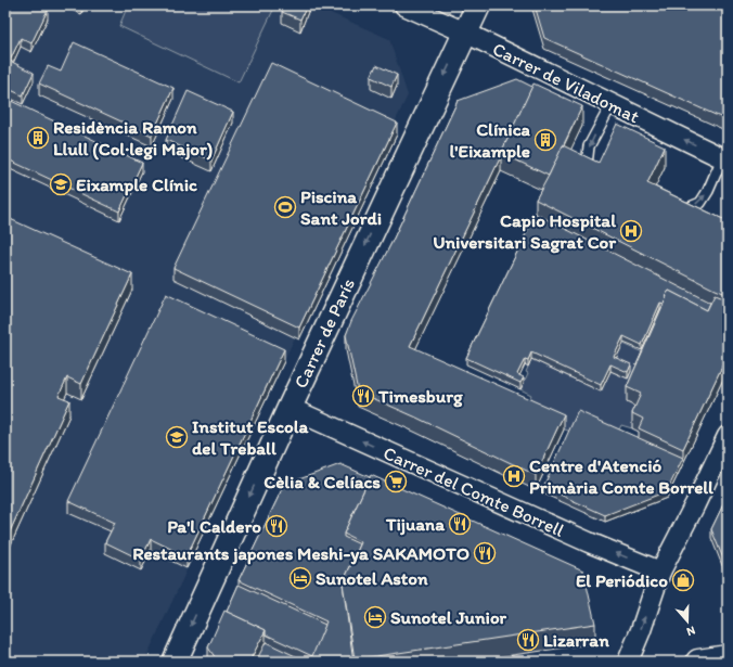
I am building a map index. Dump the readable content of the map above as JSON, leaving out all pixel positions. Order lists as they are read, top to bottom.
{
  "streets": {
    "main road": ["Carrer de París"],
    "street": ["Carrer de Viladomat", "Carrer del Comte Borrell"]
  },
  "crossings": [
    ["Carrer de Viladomat", "Carrer de París"],
    ["Carrer de París", "Carrer del Comte Borrell"]
  ],
  "one_way": ["Carrer de Viladomat", "Carrer de París", "Carrer del Comte Borrell"],
  "places": {
    "building": ["Residència Ramon Llull (Col·legi Major)", "Clínica l'Eixample"],
    "school or university": ["Eixample Clínic", "Institut Escola del Treball"],
    "sports": ["Piscina Sant Jordi"],
    "hospital": ["Capio Hospital Universitari Sagrat Cor", "Centre d'Atenció Primària Comte Borrell"],
    "restaurant": [
      "Timesburg",
      "Tijuana",
      "Pa'l Caldero",
      "Restaurants japones Meshi-ya SAKAMOTO",
      "Lizarran"
    ],
    "supermarket": ["Cèlia & Celíacs"],
    "hotel": ["Sunotel Aston", "Sunotel Junior"],
    "shop": ["El Periódico"]
  },
  "north": "bottom"
}
